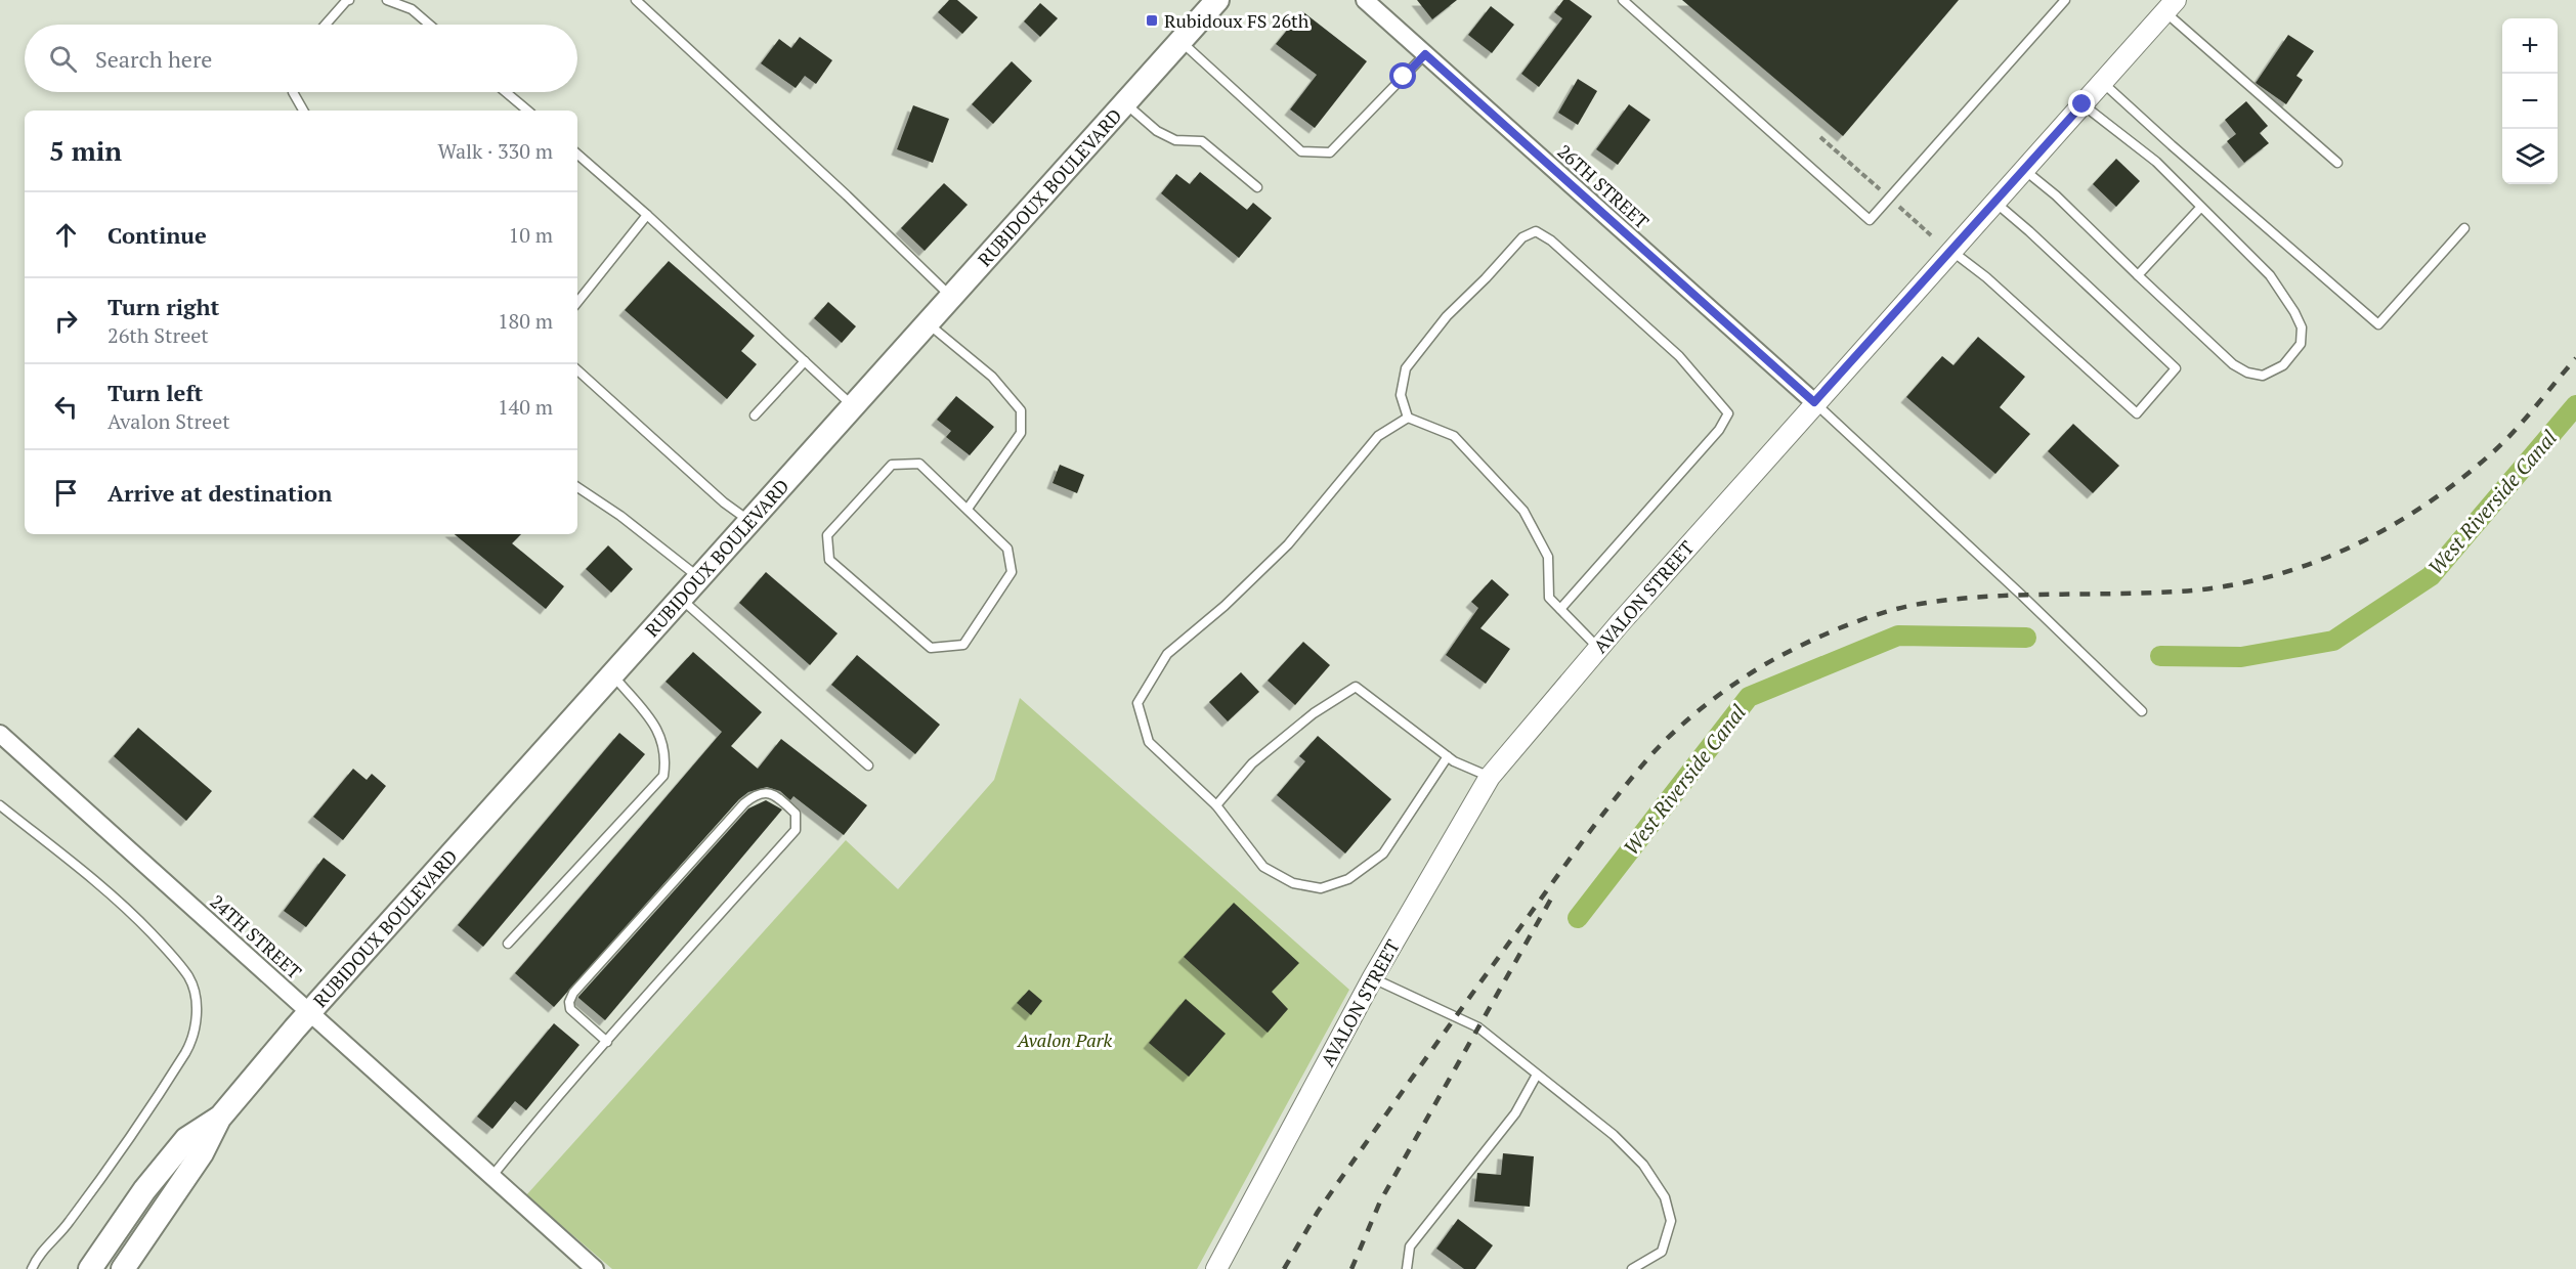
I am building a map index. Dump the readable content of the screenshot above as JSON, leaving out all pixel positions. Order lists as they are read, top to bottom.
{
  "streets": {
    "main road": ["RUBIDOUX BOULEVARD"],
    "street": ["26TH STREET", "AVALON STREET", "24TH STREET"]
  },
  "crossings": [
    ["26TH STREET", "AVALON STREET"],
    ["RUBIDOUX BOULEVARD", "24TH STREET"]
  ],
  "water": ["West Riverside Canal"],
  "parks": ["Avalon Park"],
  "places": {
    "transit": ["Rubidoux FS 26th"]
  },
  "page": {
    "map_buttons": ["+", "−"],
    "search": "Search here",
    "heading": ["5 min", "Walk · 330 m"],
    "list": [
      ["Continue", "10 m"],
      ["Turn right", "26th Street", "180 m"],
      ["Turn left", "Avalon Street", "140 m"],
      "Arrive at destination"
    ]
  }
}
